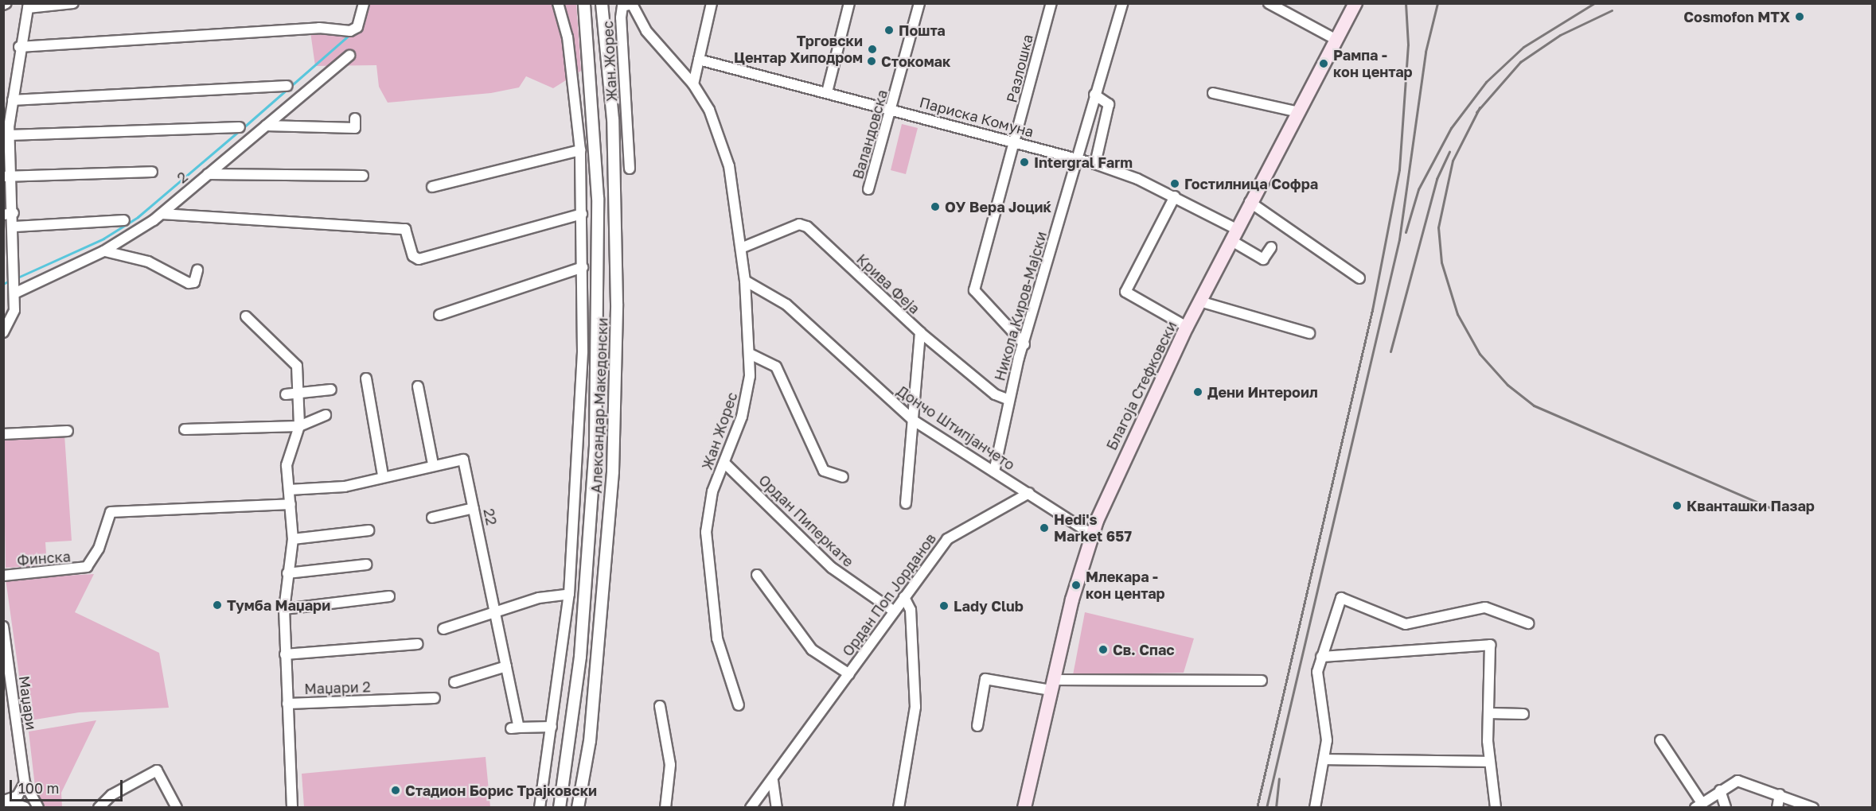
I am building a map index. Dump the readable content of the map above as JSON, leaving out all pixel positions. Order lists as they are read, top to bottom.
{
  "streets": {
    "main road": ["Благоја Стефковски"],
    "street": [
      "Жан Жорес",
      "Разлошка",
      "Париска Комуна",
      "Валандовска",
      "2",
      "Крива Феја",
      "Никола Киров-Мајски",
      "Александар Македонски",
      "Дончо Штипјанчето",
      "22",
      "Ордан Пиперкате",
      "Финска",
      "Ордан Поп Јорданов",
      "Маџари 2",
      "Маџари"
    ]
  },
  "crossings": [
    ["Жан Жорес", "Крива Феја"],
    ["Жан Жорес", "Дончо Штипјанчето"],
    ["Жан Жорес", "Ордан Пиперкате"],
    ["Разлошка", "Париска Комуна"],
    ["Разлошка", "Никола Киров-Мајски"],
    ["Париска Комуна", "Валандовска"],
    ["Париска Комуна", "Никола Киров-Мајски"],
    ["Париска Комуна", "Благоја Стефковски"],
    ["Крива Феја", "Никола Киров-Мајски"],
    ["Никола Киров-Мајски", "Дончо Штипјанчето"],
    ["Благоја Стефковски", "Дончо Штипјанчето"],
    ["Дончо Штипјанчето", "Ордан Поп Јорданов"],
    ["Ордан Пиперкате", "Ордан Поп Јорданов"]
  ],
  "places": [
    "Cosmofon MTX",
    "Пошта",
    "Трговски Центар Хиподром",
    "Стокомак",
    "Рампа - кон центар",
    "Intergral Farm",
    "Гостилница Софра",
    "ОУ Вера Јоциќ",
    "Дени Интероил",
    "Кванташки Пазар",
    "Hedi's Market 657",
    "Млекара - кон центар",
    "Тумба Маџари",
    "Lady Club",
    "Св. Спас",
    "Стадион Борис Трајковски"
  ],
  "scale_bar": "100 m"
}
